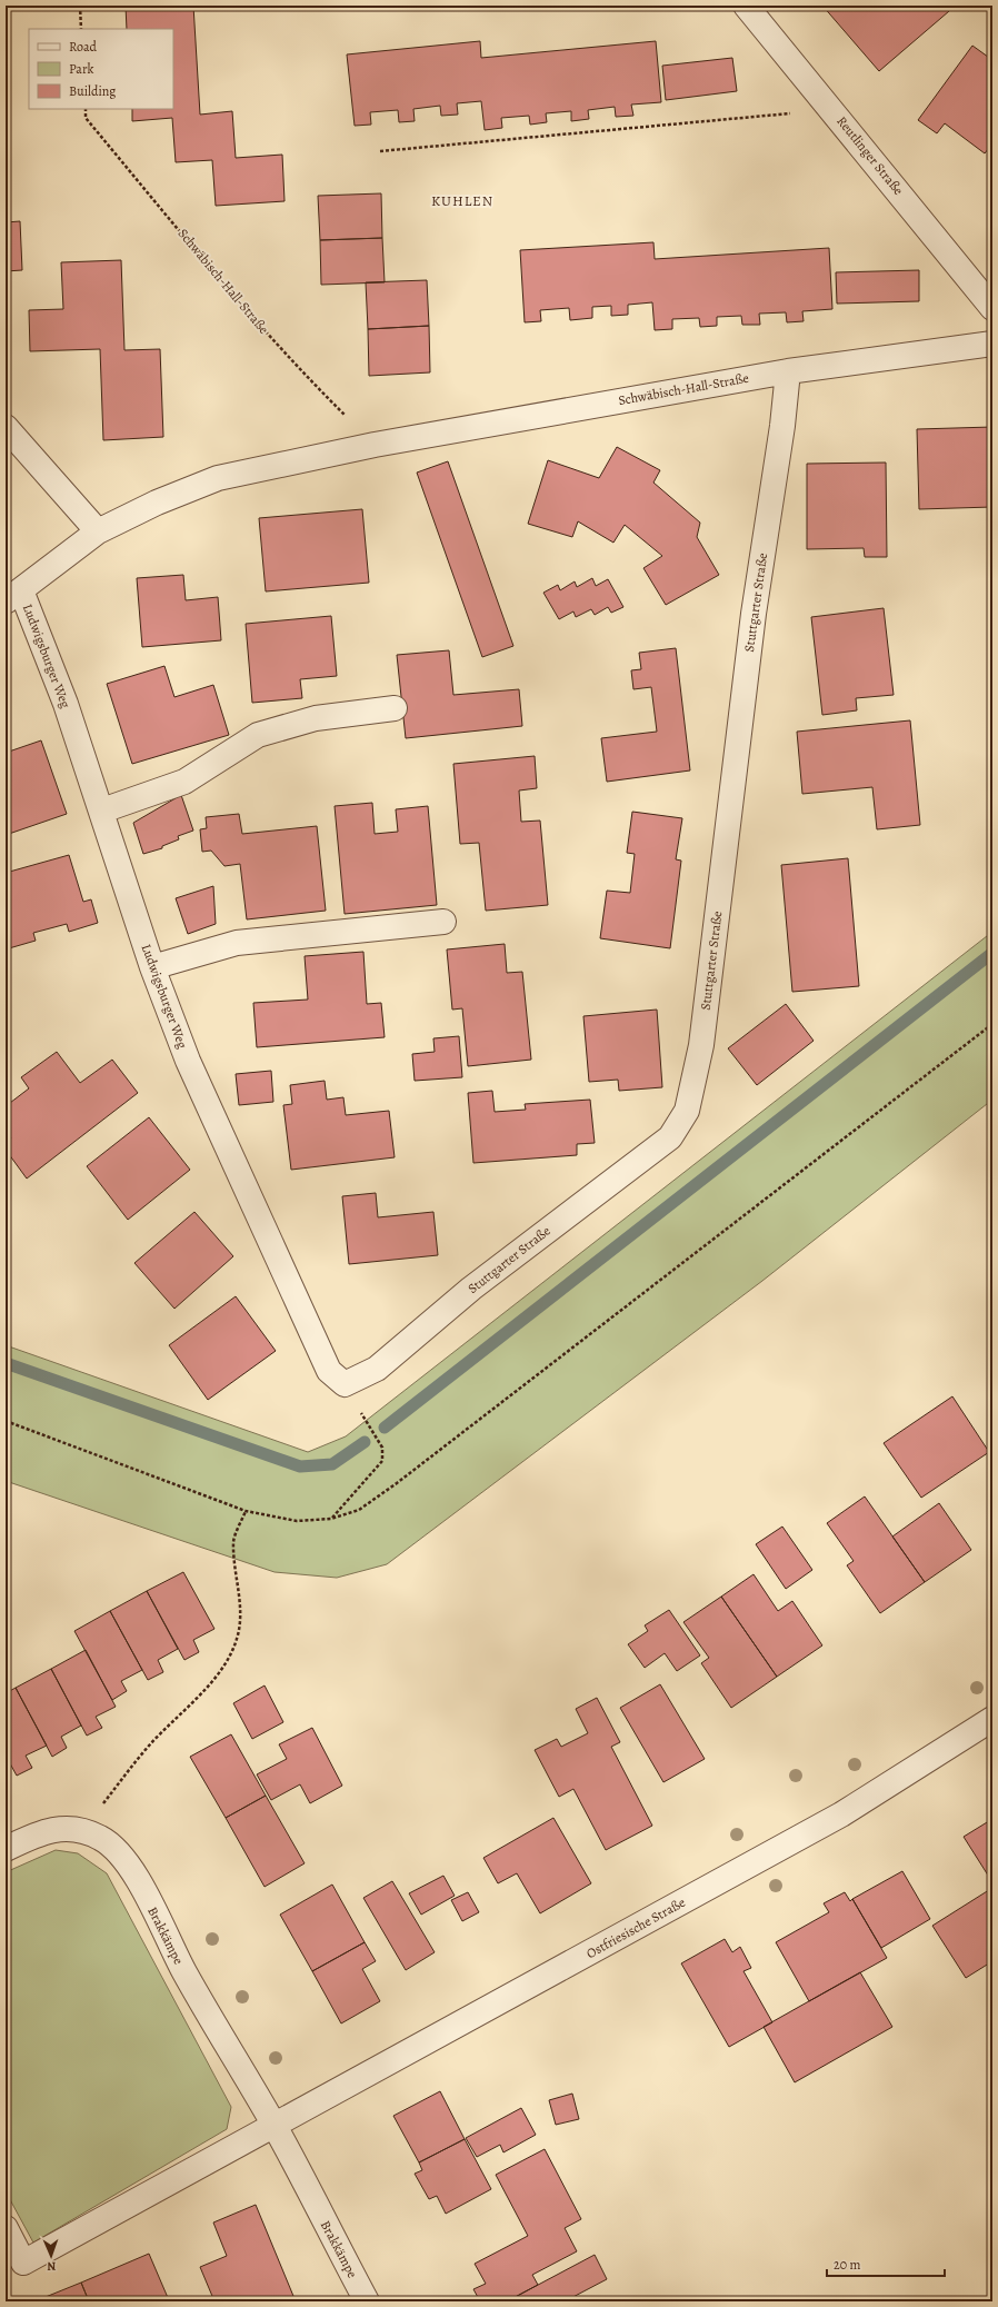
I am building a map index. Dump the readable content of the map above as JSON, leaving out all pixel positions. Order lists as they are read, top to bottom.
{
  "streets": {
    "street": [
      "Reutlinger Straße",
      "Schwäbisch-Hall-Straße",
      "Stuttgarter Straße",
      "Ludwigsburger Weg",
      "Ostfriesische Straße",
      "Brakkämpe"
    ]
  },
  "crossings": [
    ["Schwäbisch-Hall-Straße", "Stuttgarter Straße"],
    ["Schwäbisch-Hall-Straße", "Ludwigsburger Weg"],
    ["Stuttgarter Straße", "Ludwigsburger Weg"],
    ["Ostfriesische Straße", "Brakkämpe"]
  ],
  "districts": ["KUHLEN"],
  "legend": ["Road", "Park", "Building"],
  "scale_bar": "20 m",
  "north": "bottom"
}
